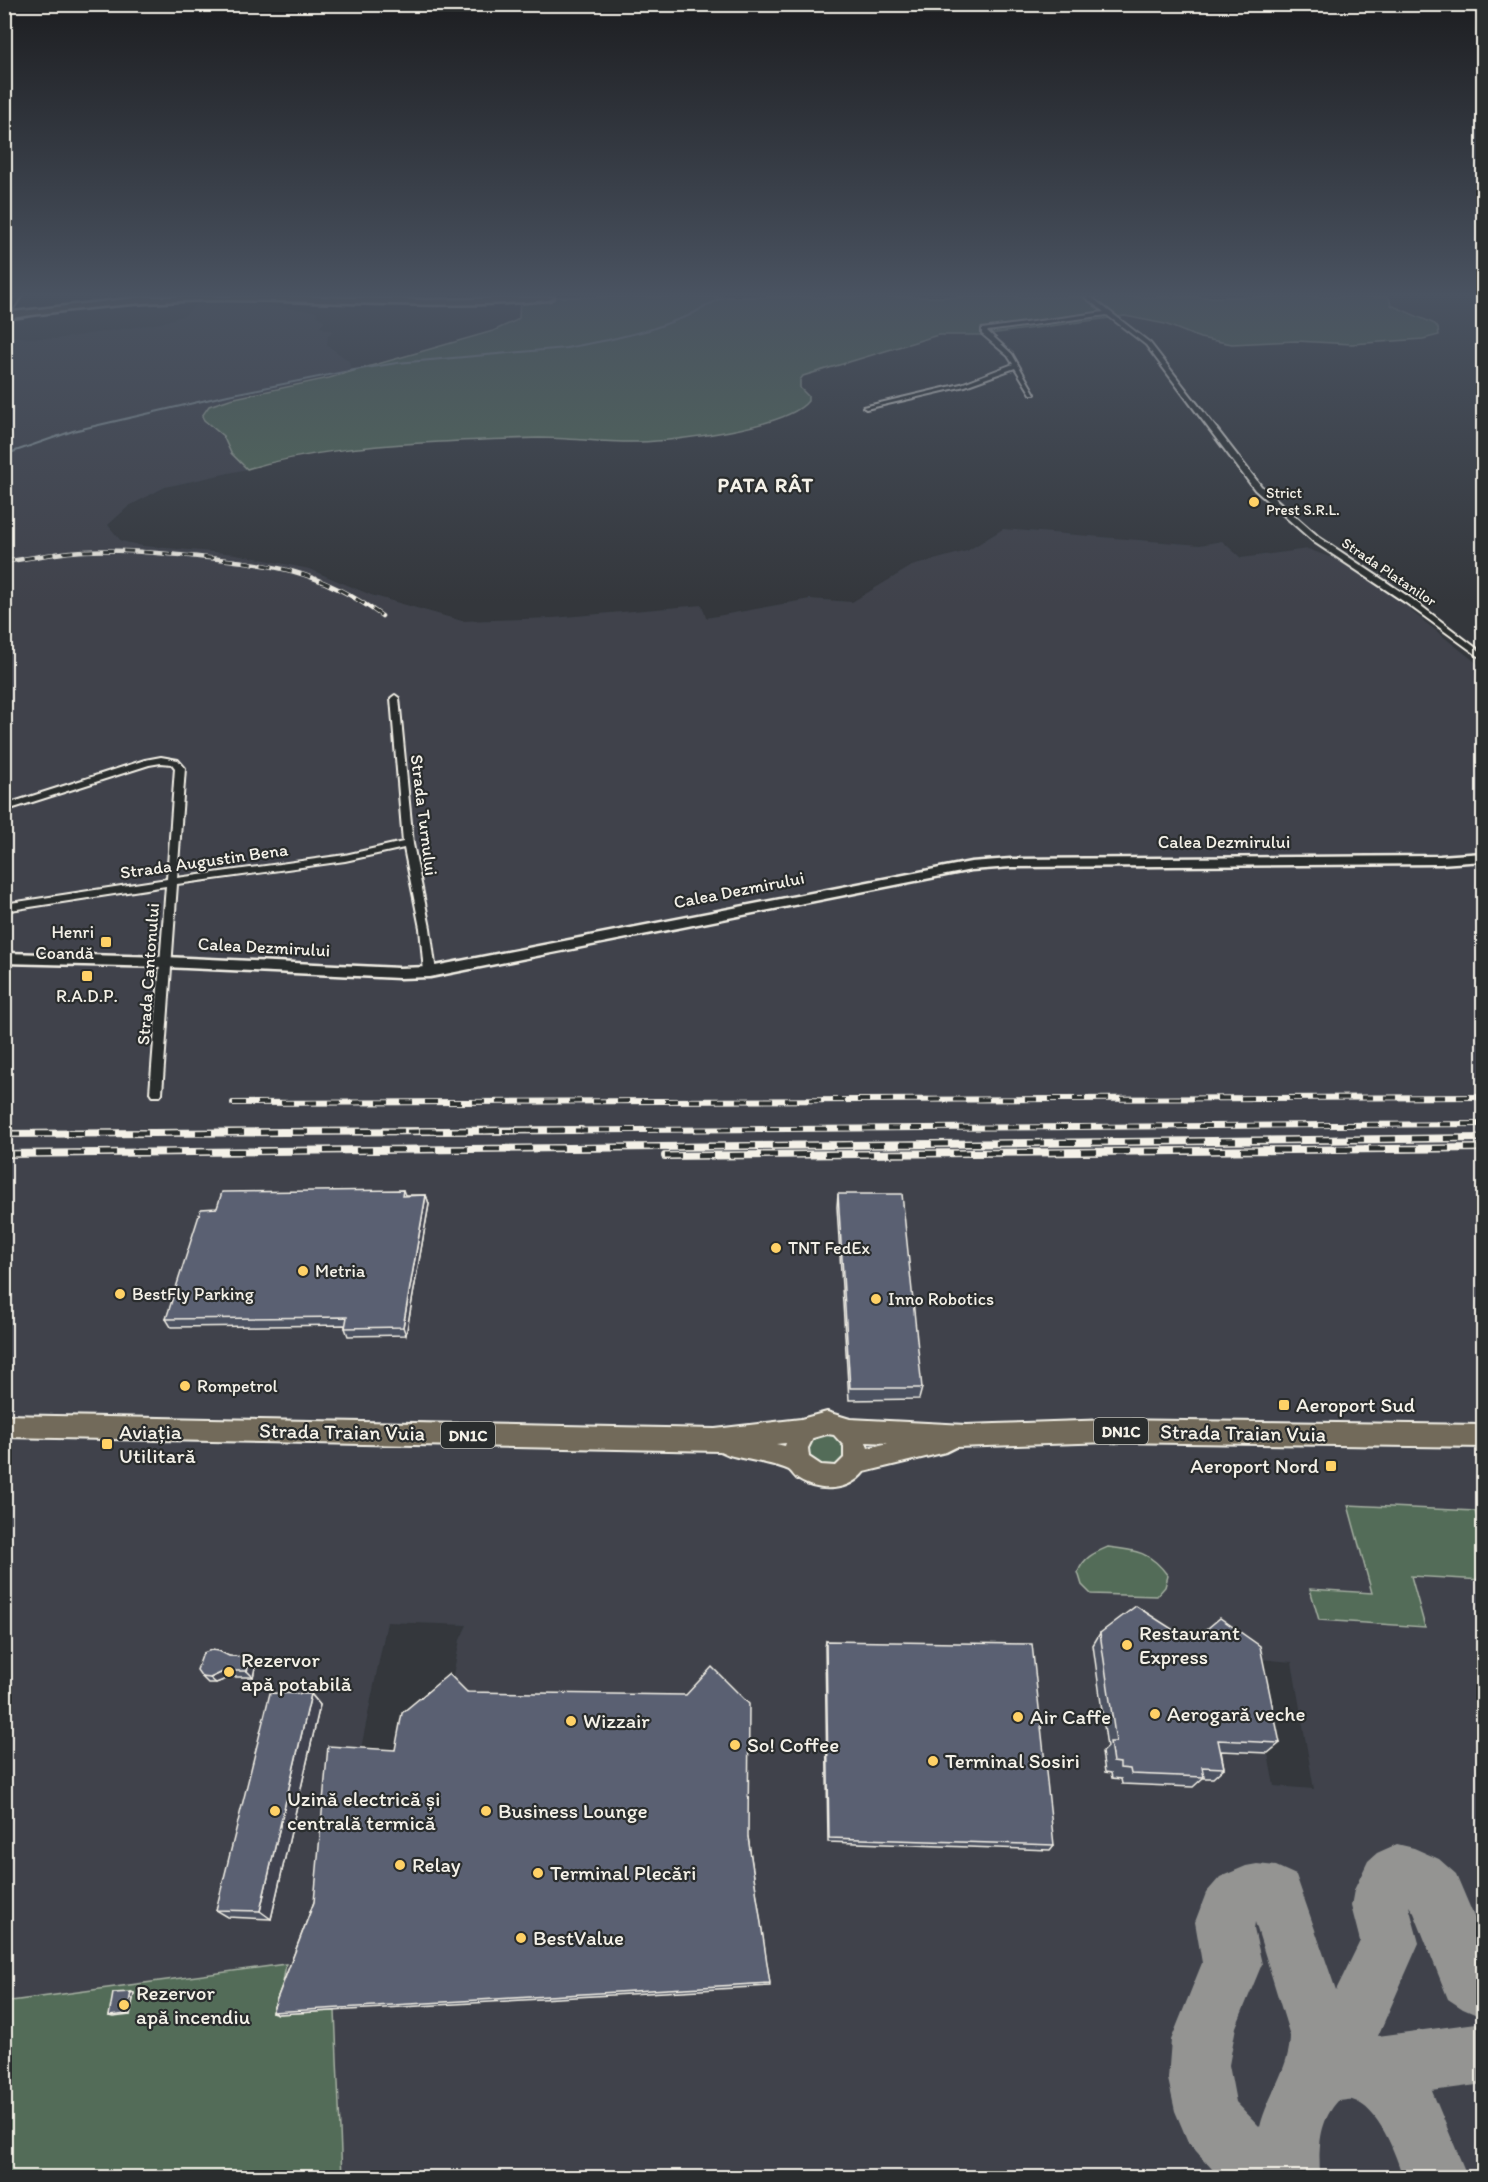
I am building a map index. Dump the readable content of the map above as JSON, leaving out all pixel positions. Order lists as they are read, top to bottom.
{
  "streets": {
    "main road": ["Calea Dezmirului", "DN1C", "Strada Traian Vuia"],
    "street": [
      "Strada Platanilor",
      "Strada Turnului",
      "Strada Augustin Bena",
      "Strada Cantonului"
    ]
  },
  "crossings": [
    ["Strada Turnului", "Calea Dezmirului"],
    ["Strada Turnului", "Strada Augustin Bena"],
    ["Calea Dezmirului", "Strada Cantonului"],
    ["Strada Augustin Bena", "Strada Cantonului"]
  ],
  "districts": ["PATA RÂT"],
  "places": {
    "other": [
      "Strict Prest S.R.L.",
      "TNT FedEx",
      "Metria",
      "BestFly Parking",
      "Inno Robotics",
      "Rompetrol",
      "Restaurant Express",
      "Rezervor apă potabilă",
      "Aerogară veche",
      "Air Caffe",
      "Wizzair",
      "So! Coffee",
      "Terminal Sosiri",
      "Uzină electrică și centrală termică",
      "Business Lounge",
      "Relay",
      "Terminal Plecări",
      "BestValue",
      "Rezervor apă incendiu"
    ],
    "transit": [
      "Henri Coandă",
      "R.A.D.P.",
      "Aeroport Sud",
      "Aviația Utilitară",
      "Aeroport Nord"
    ]
  }
}
